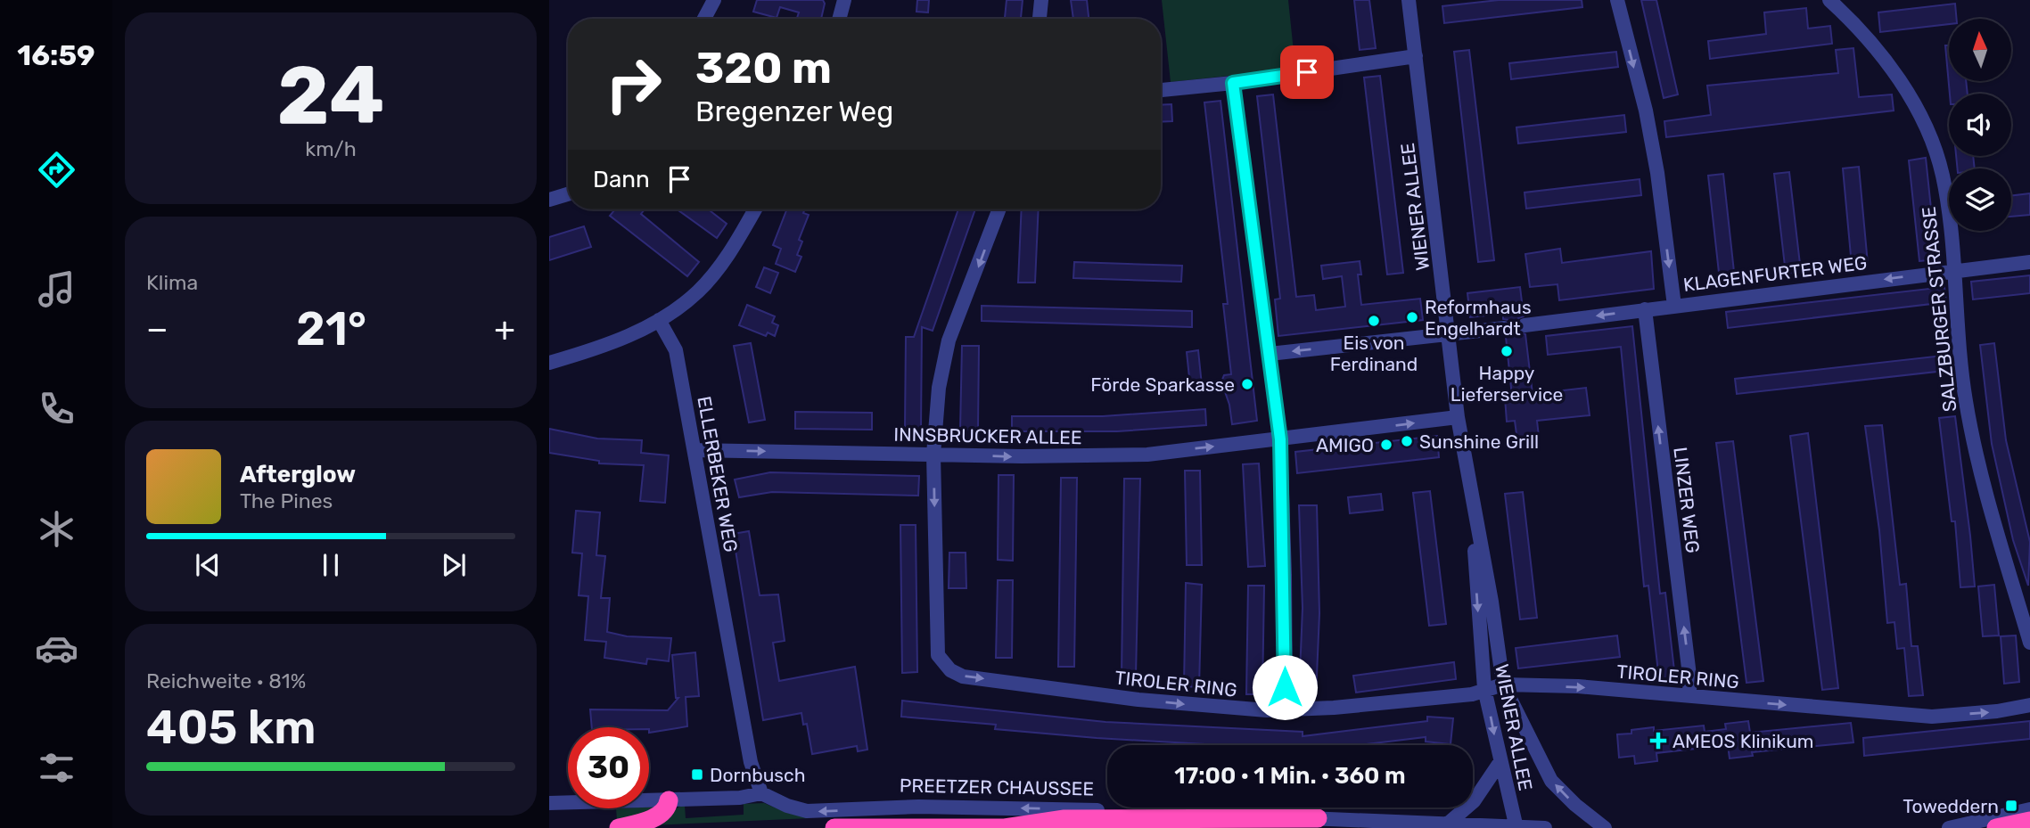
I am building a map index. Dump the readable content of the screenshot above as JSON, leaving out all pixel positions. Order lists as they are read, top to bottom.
{
  "streets": {
    "street": [
      "WIENER ALLEE",
      "KLAGENFURTER WEG",
      "SALZBURGER STRASSE",
      "INNSBRUCKER ALLEE",
      "ELLERBEKER WEG",
      "LINZER WEG",
      "TIROLER RING",
      "PREETZER CHAUSSEE"
    ]
  },
  "crossings": [
    ["WIENER ALLEE", "INNSBRUCKER ALLEE"],
    ["WIENER ALLEE", "TIROLER RING"],
    ["WIENER ALLEE", "PREETZER CHAUSSEE"],
    ["KLAGENFURTER WEG", "SALZBURGER STRASSE"],
    ["KLAGENFURTER WEG", "LINZER WEG"],
    ["INNSBRUCKER ALLEE", "ELLERBEKER WEG"],
    ["INNSBRUCKER ALLEE", "TIROLER RING"],
    ["ELLERBEKER WEG", "PREETZER CHAUSSEE"],
    ["LINZER WEG", "TIROLER RING"]
  ],
  "one_way": [
    "KLAGENFURTER WEG",
    "INNSBRUCKER ALLEE",
    "LINZER WEG",
    "PREETZER CHAUSSEE"
  ],
  "places": {
    "other": [
      "Reformhaus Engelhardt",
      "Eis von Ferdinand",
      "Happy Lieferservice",
      "Förde Sparkasse",
      "Sunshine Grill",
      "AMIGO"
    ],
    "health": ["AMEOS Klinikum"],
    "transit": ["Dornbusch", "Toweddern"]
  },
  "north": "top",
  "page": {
    "tabs": "16:59",
    "tile": [
      ["24", "km/h"],
      "Klima",
      ["Reichweite · 81%", "405 km"]
    ],
    "turn": ["320 m", "Bregenzer Weg"],
    "then": "Dann",
    "heat": ["−", "21°", "+"],
    "song": ["Afterglow", "The Pines"],
    "limit": "30",
    "trip": "17:00 · 1 Min. · 360 m"
  }
}
